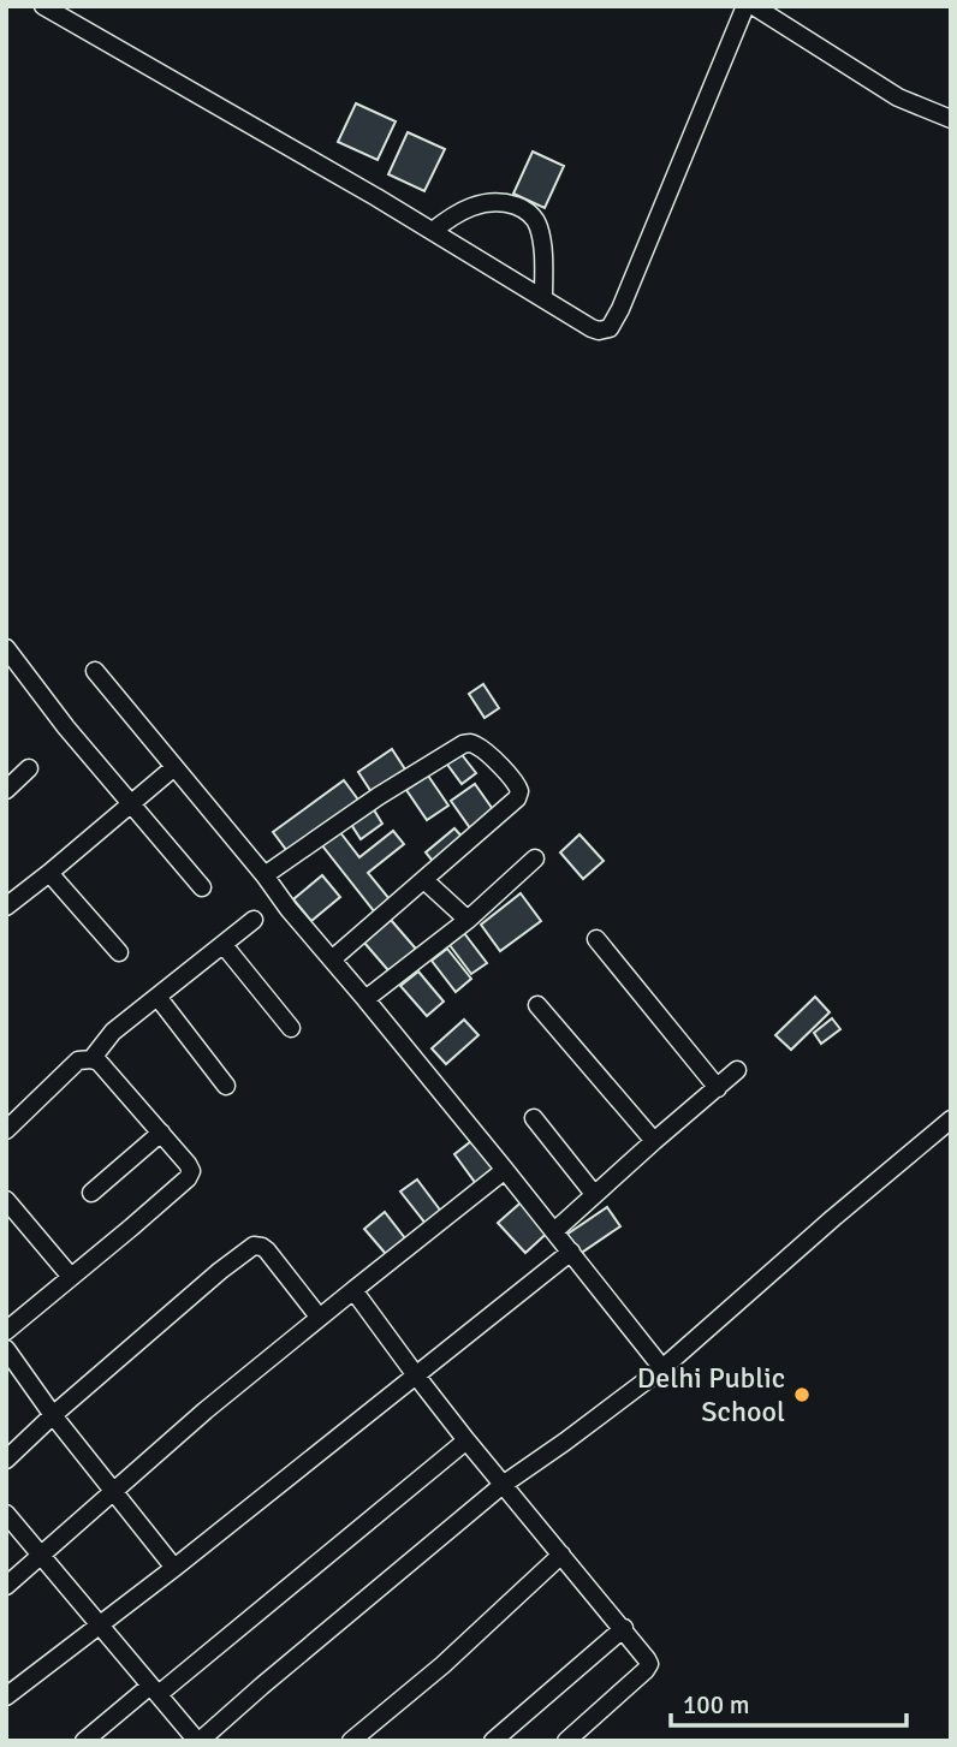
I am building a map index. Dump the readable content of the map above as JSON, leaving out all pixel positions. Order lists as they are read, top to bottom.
{
  "places": ["Delhi Public School"],
  "scale_bar": "100 m"
}
